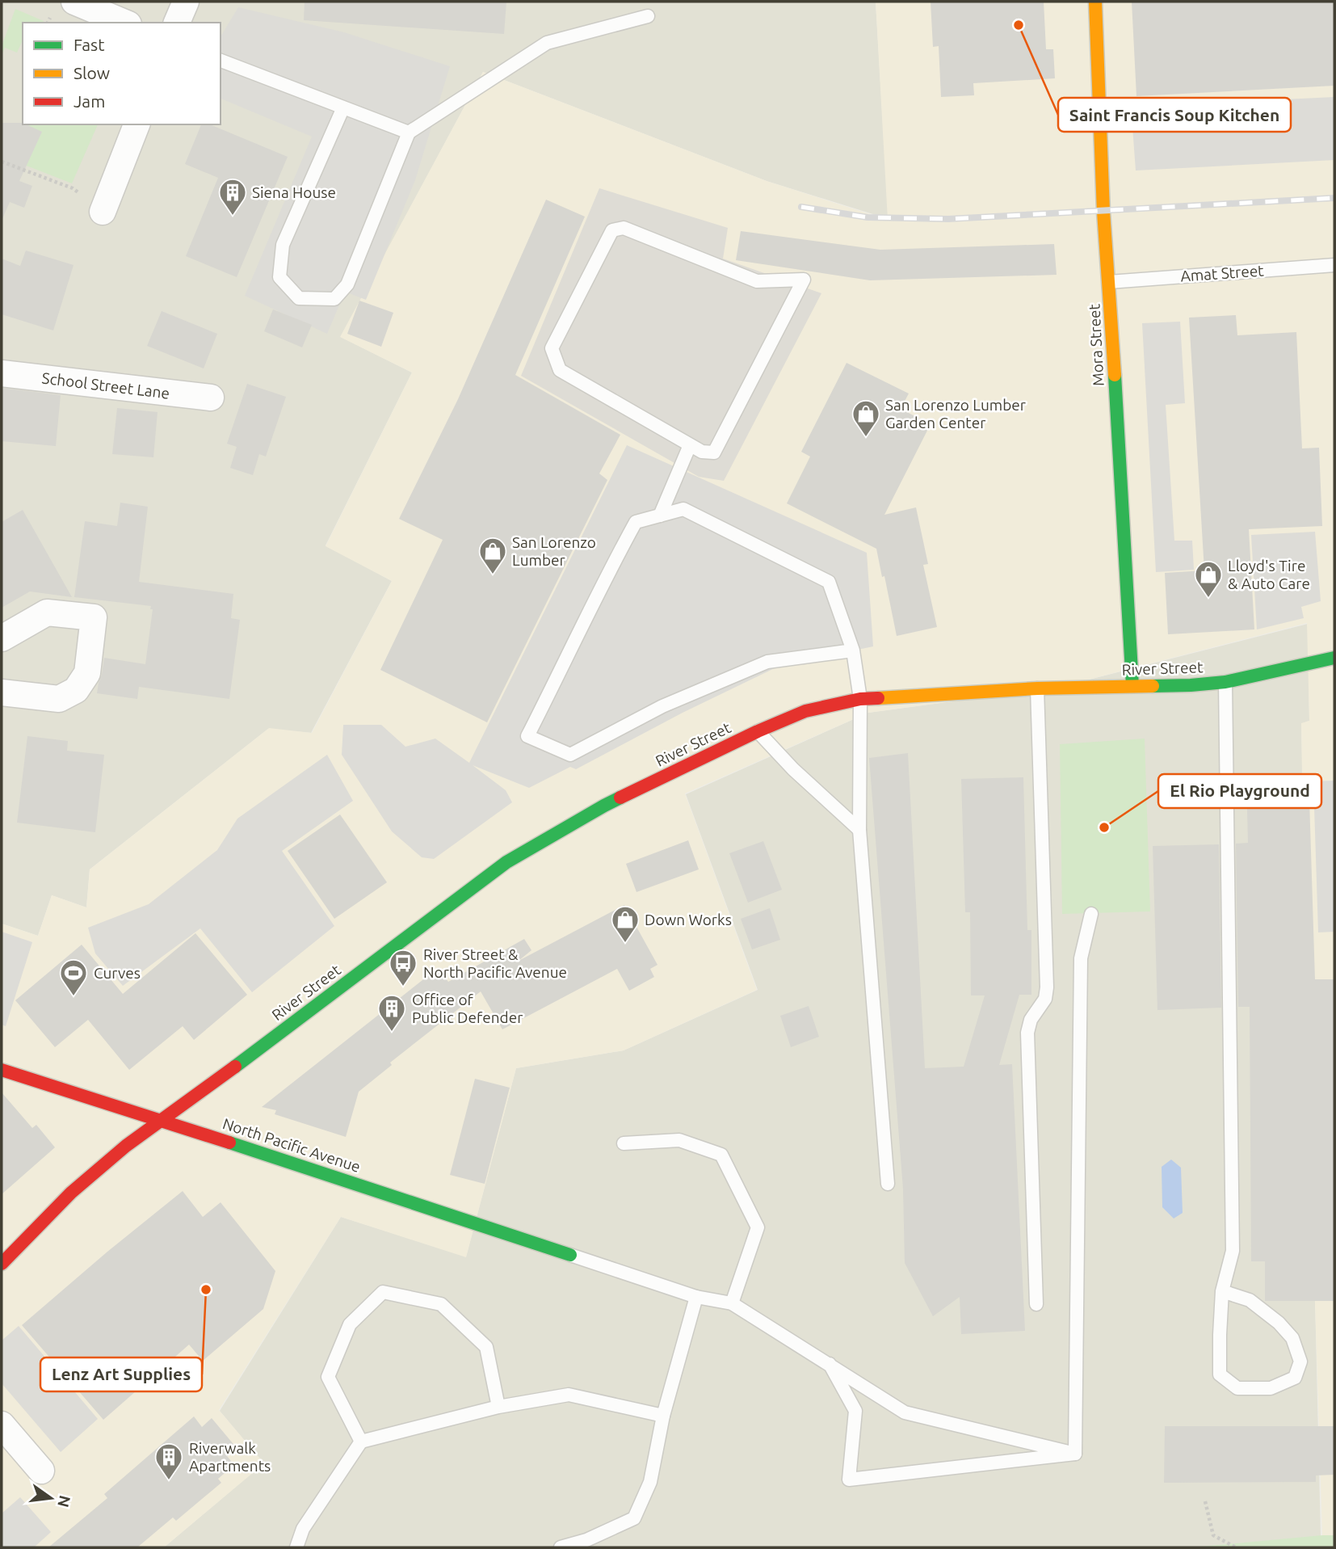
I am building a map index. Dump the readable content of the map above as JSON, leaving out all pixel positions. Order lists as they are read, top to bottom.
{
  "streets": {
    "main road": ["Mora Street", "River Street", "North Pacific Avenue"],
    "street": ["School Street Lane"],
    "lane": ["Amat Street"]
  },
  "crossings": [
    ["Amat Street", "Mora Street"],
    ["Mora Street", "River Street"],
    ["River Street", "North Pacific Avenue"]
  ],
  "places": {
    "other": ["Saint Francis Soup Kitchen", "El Rio Playground", "Lenz Art Supplies"],
    "building": ["Siena House", "Office of Public Defender", "Riverwalk Apartments"],
    "shop": [
      "San Lorenzo Lumber Garden Center",
      "San Lorenzo Lumber",
      "Lloyd's Tire & Auto Care",
      "Down Works"
    ],
    "bus stop": ["River Street & North Pacific Avenue"],
    "sports": ["Curves"]
  },
  "legend": ["Fast", "Slow", "Jam"],
  "north": "right"
}
